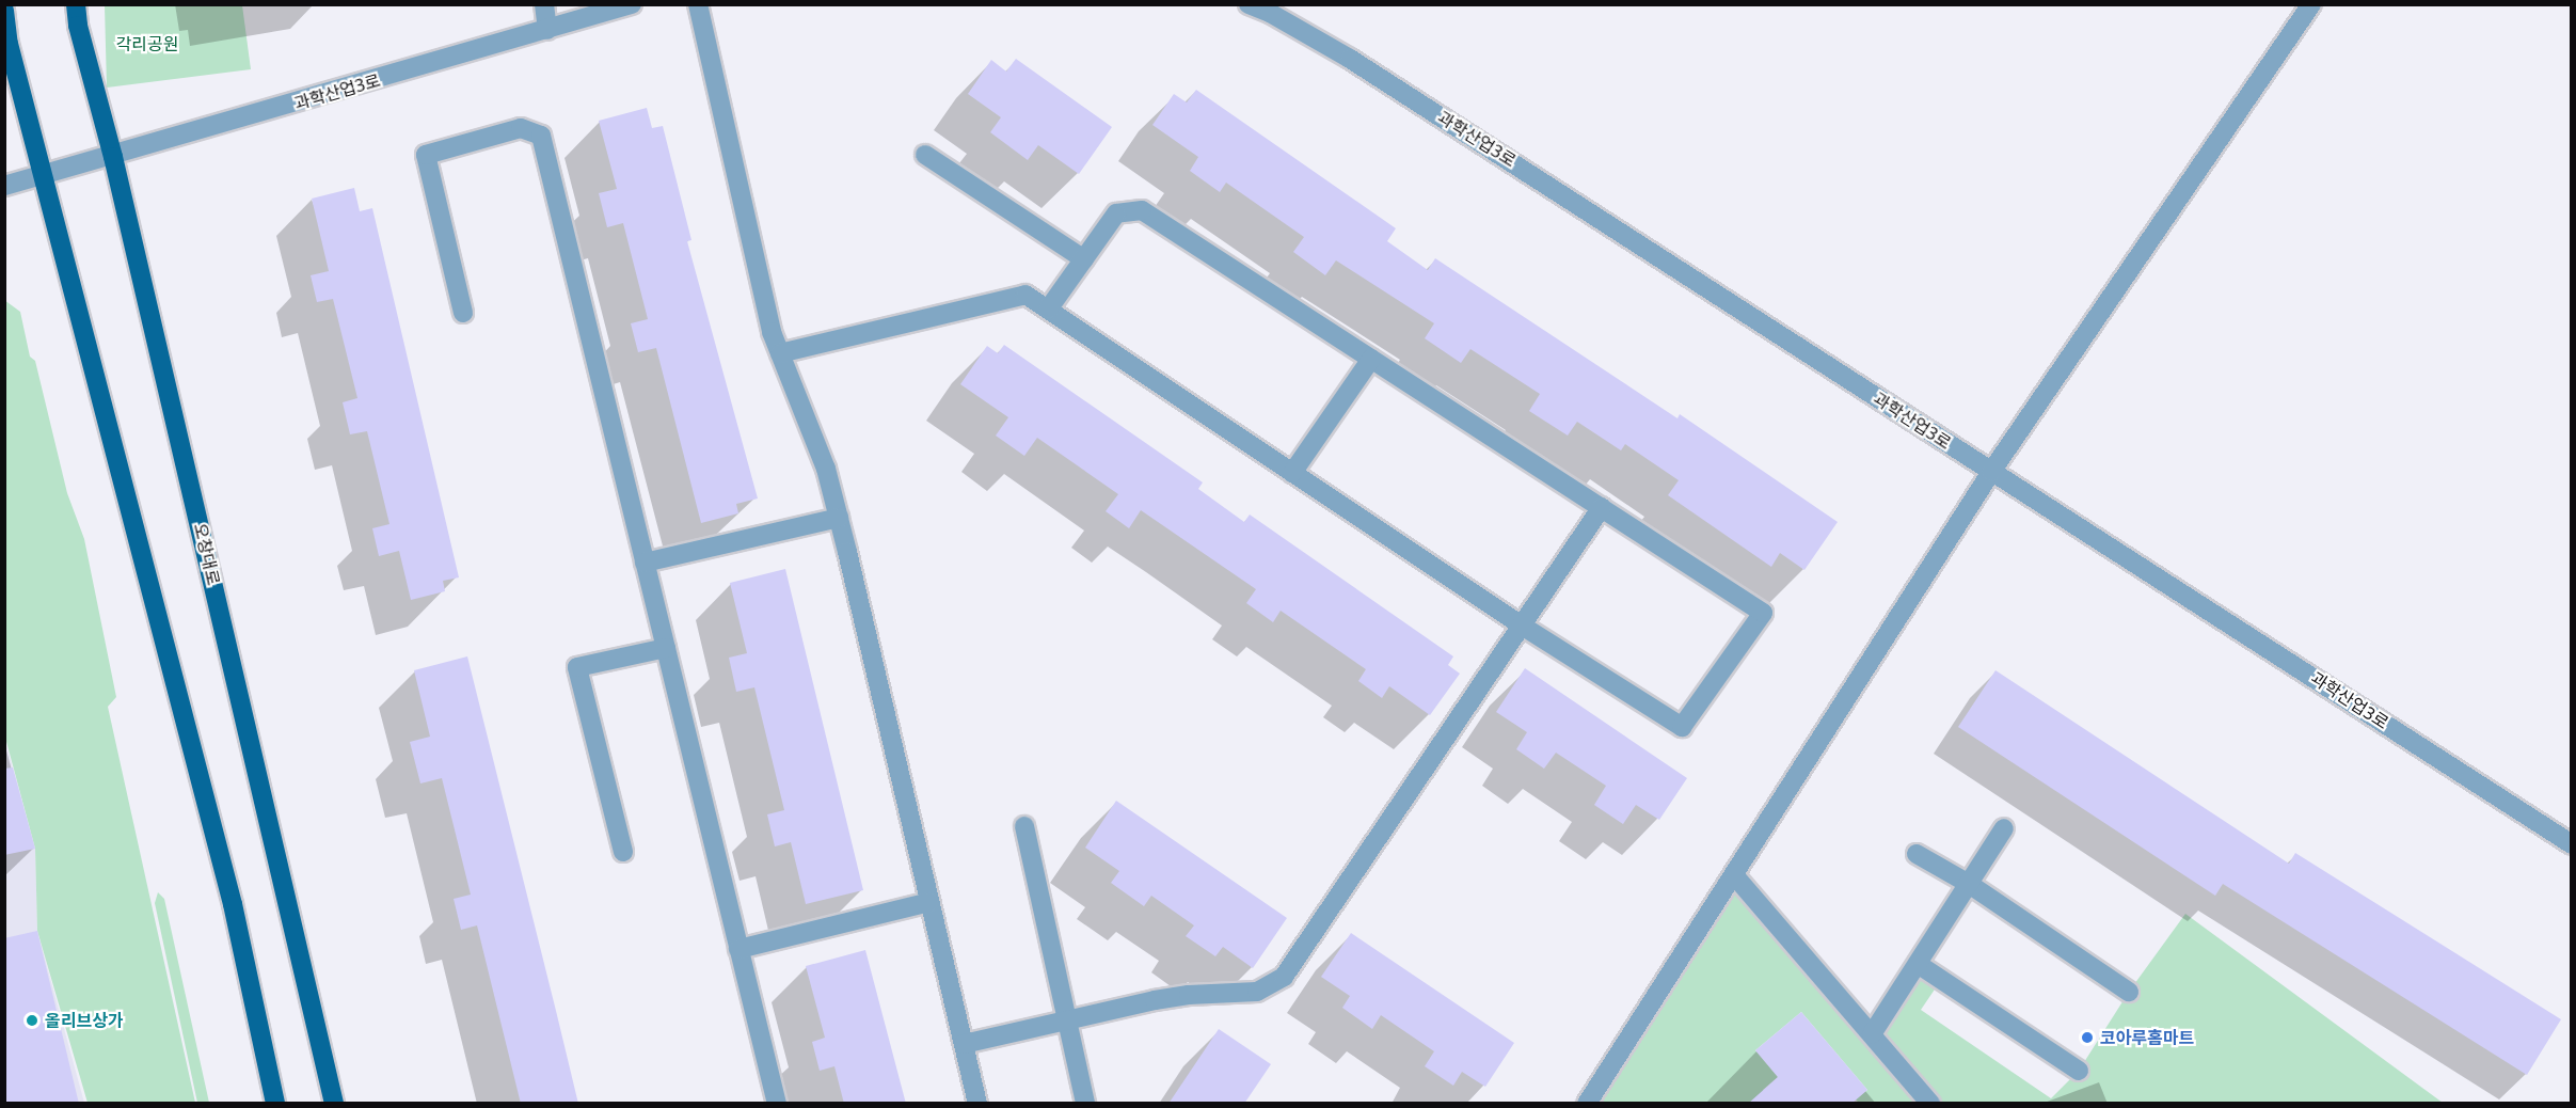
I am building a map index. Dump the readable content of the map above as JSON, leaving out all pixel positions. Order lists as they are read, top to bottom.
{
  "streets": {
    "main road": ["오창대로"],
    "street": ["과학산업3로"]
  },
  "crossings": [
    ["과학산업3로", "오창대로"]
  ],
  "parks": ["각리공원"],
  "places": ["올리브상가", "코아루홈마트"]
}
